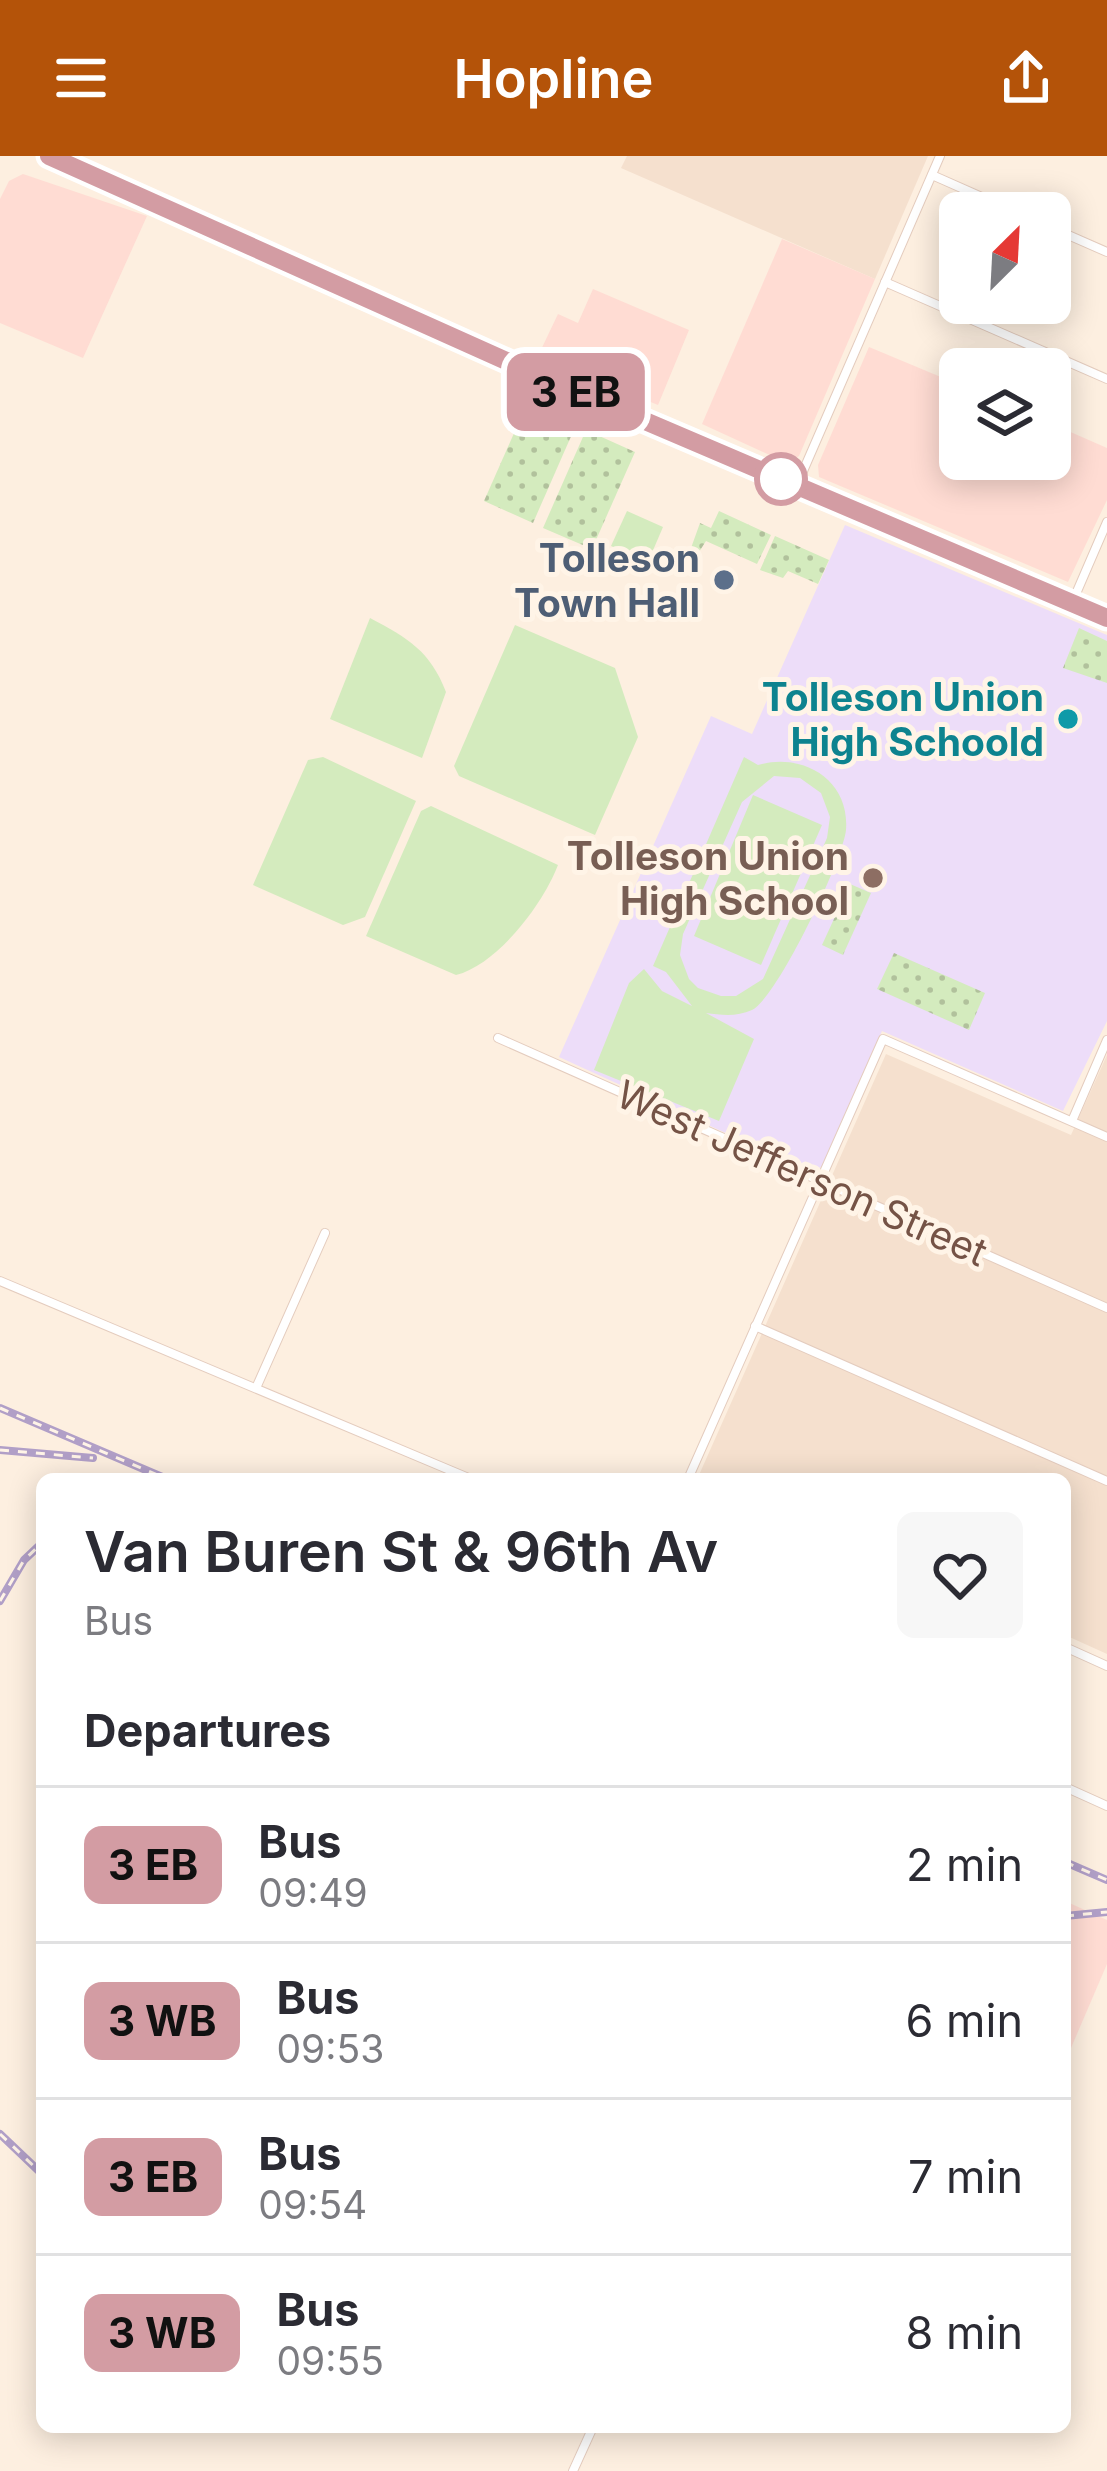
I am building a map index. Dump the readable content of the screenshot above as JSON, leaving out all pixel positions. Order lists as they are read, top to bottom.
{
  "streets": {
    "street": ["West Jefferson Street"]
  },
  "places": ["Tolleson Town Hall", "Tolleson Union High Schoold", "Tolleson Union High School"],
  "north": "top right",
  "page": {
    "header": "Hopline",
    "on_map": "3 EB",
    "heading": [
      ["Van Buren St & 96th Av", "Bus"],
      "Departures"
    ],
    "list": [
      {
        "mark": "3 EB",
        "name": "Bus",
        "note": "09:49",
        "value": "2 min"
      },
      {
        "mark": "3 WB",
        "name": "Bus",
        "note": "09:53",
        "value": "6 min"
      },
      {
        "mark": "3 EB",
        "name": "Bus",
        "note": "09:54",
        "value": "7 min"
      },
      {
        "mark": "3 WB",
        "name": "Bus",
        "note": "09:55",
        "value": "8 min"
      }
    ]
  }
}
